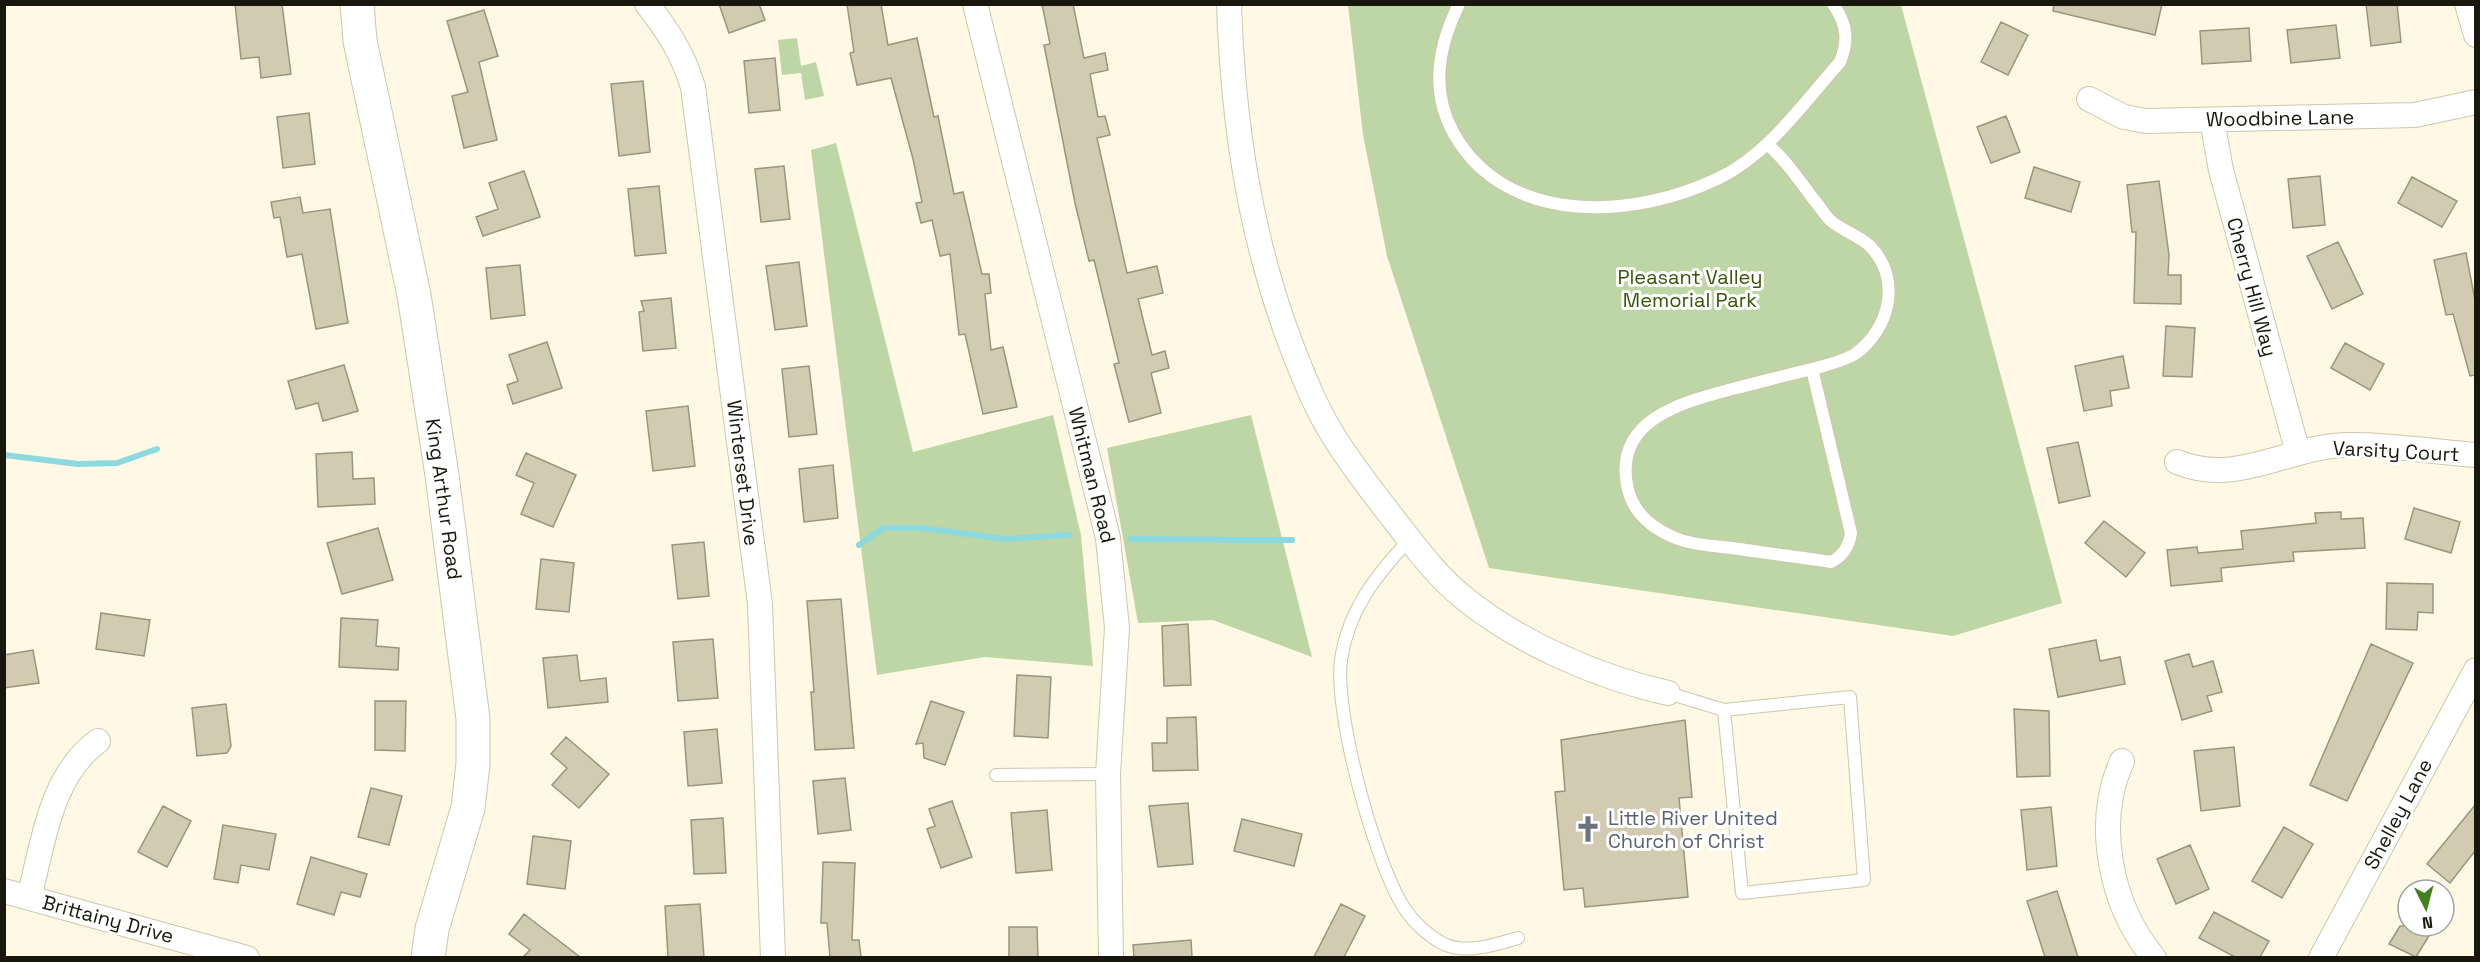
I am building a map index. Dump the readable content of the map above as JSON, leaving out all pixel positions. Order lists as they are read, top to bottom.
{
  "streets": {
    "street": [
      "Woodbine Lane",
      "Cherry Hill Way",
      "Varsity Court",
      "Winterset Drive",
      "Whitman Road",
      "King Arthur Road",
      "Shelley Lane",
      "Brittainy Drive"
    ]
  },
  "crossings": [
    ["Woodbine Lane", "Cherry Hill Way"],
    ["Cherry Hill Way", "Varsity Court"]
  ],
  "parks": ["Pleasant Valley Memorial Park"],
  "places": {
    "church": ["Little River United Church of Christ"]
  },
  "north": "bottom"
}
